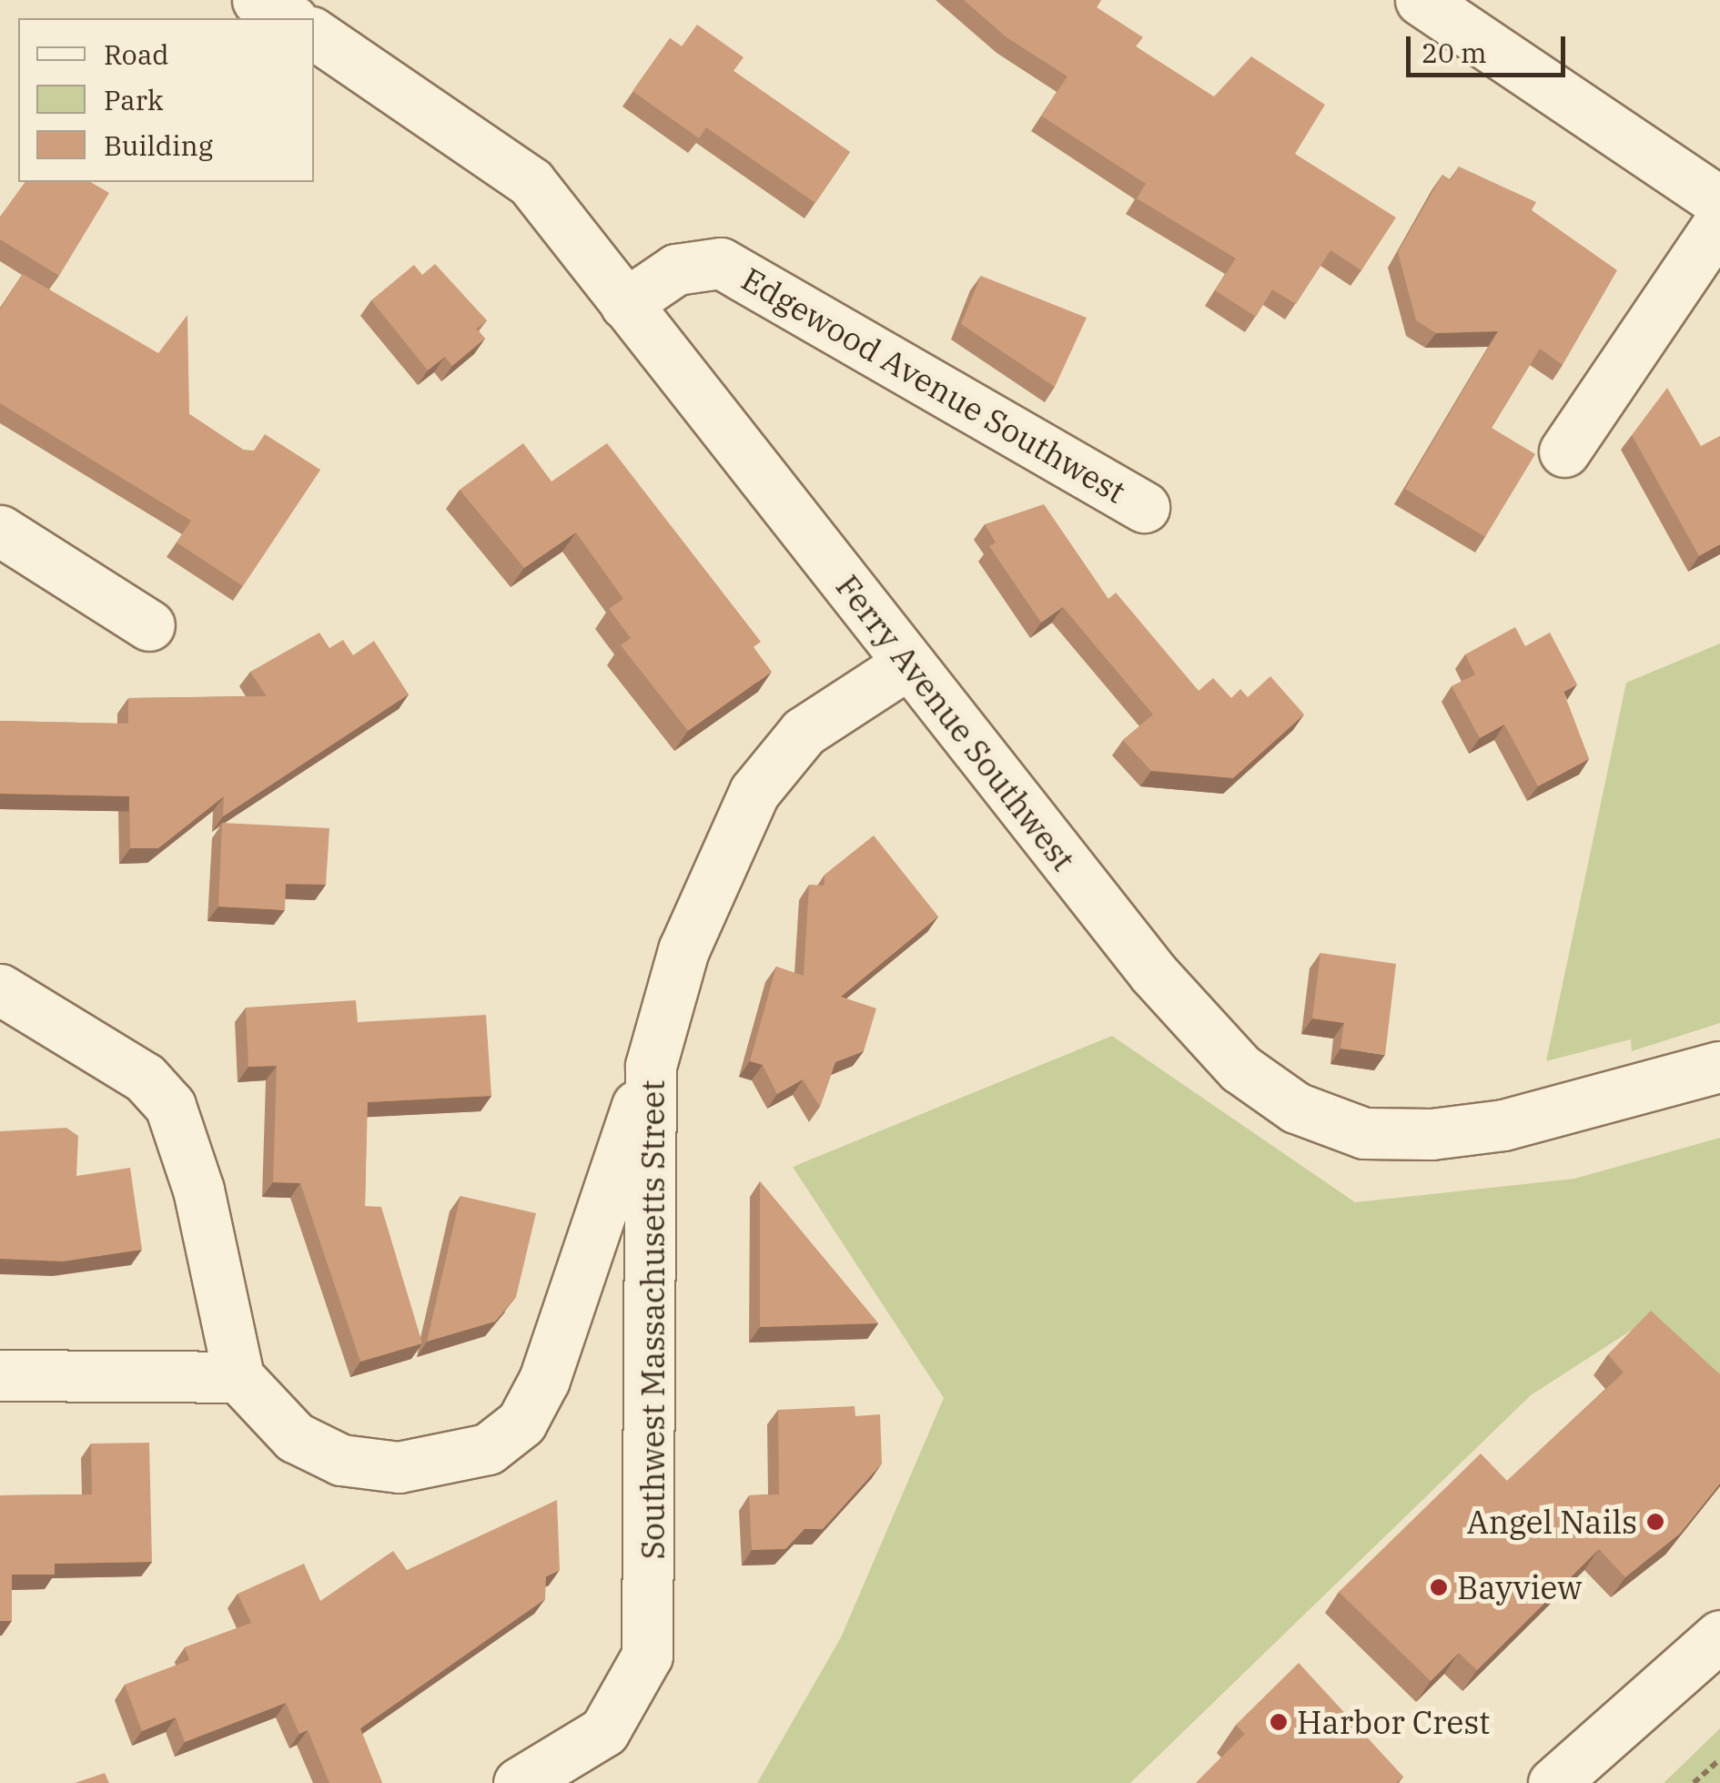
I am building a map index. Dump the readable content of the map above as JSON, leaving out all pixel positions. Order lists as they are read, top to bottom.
{
  "streets": {
    "street": ["Edgewood Avenue Southwest", "Ferry Avenue Southwest", "Southwest Massachusetts Street"]
  },
  "crossings": [
    ["Edgewood Avenue Southwest", "Ferry Avenue Southwest"],
    ["Ferry Avenue Southwest", "Southwest Massachusetts Street"]
  ],
  "places": ["Angel Nails", "Bayview", "Harbor Crest"],
  "legend": ["Road", "Park", "Building"],
  "scale_bar": "20 m"
}
